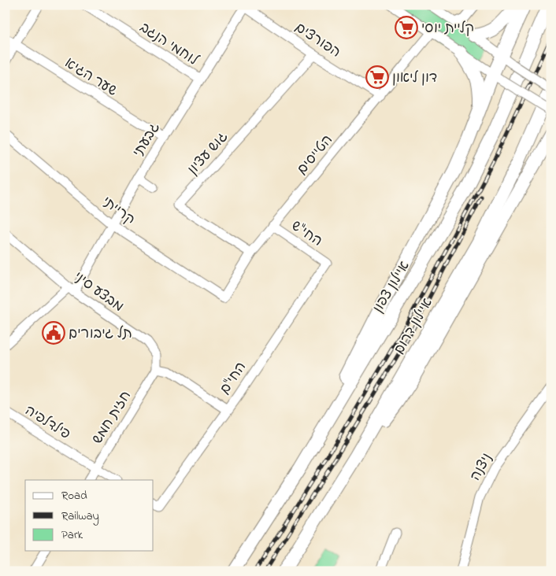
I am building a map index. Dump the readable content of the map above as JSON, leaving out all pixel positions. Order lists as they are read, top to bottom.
{
  "streets": {
    "highway": ["איילון צפון", "איילון דרום"],
    "street": [
      "הפורצים",
      "לוחמי הנגב",
      "שער הגיא",
      "גבעתי",
      "גוש עציון",
      "הטייסים",
      "קרייתי",
      "החי\"ש",
      "מבצע סיני",
      "החי\"ם",
      "חזית חמש",
      "פילדלפיה",
      "ניצנה"
    ]
  },
  "crossings": [
    ["הפורצים", "גבעתי"],
    ["הפורצים", "גוש עציון"],
    ["הפורצים", "הטייסים"],
    ["לוחמי הנגב", "גבעתי"],
    ["שער הגיא", "גבעתי"],
    ["גבעתי", "קרייתי"],
    ["גבעתי", "מבצע סיני"],
    ["גוש עציון", "הטייסים"],
    ["הטייסים", "קרייתי"],
    ["הטייסים", "החי\"ש"],
    ["החי\"ש", "החי\"ם"],
    ["מבצע סיני", "חזית חמש"],
    ["חזית חמש", "פילדלפיה"]
  ],
  "places": {
    "supermarket": ["קליית יוסי", "דון ליאון"],
    "public building": ["תל גיבורים"]
  },
  "legend": ["Road", "Railway", "Park"]
}
